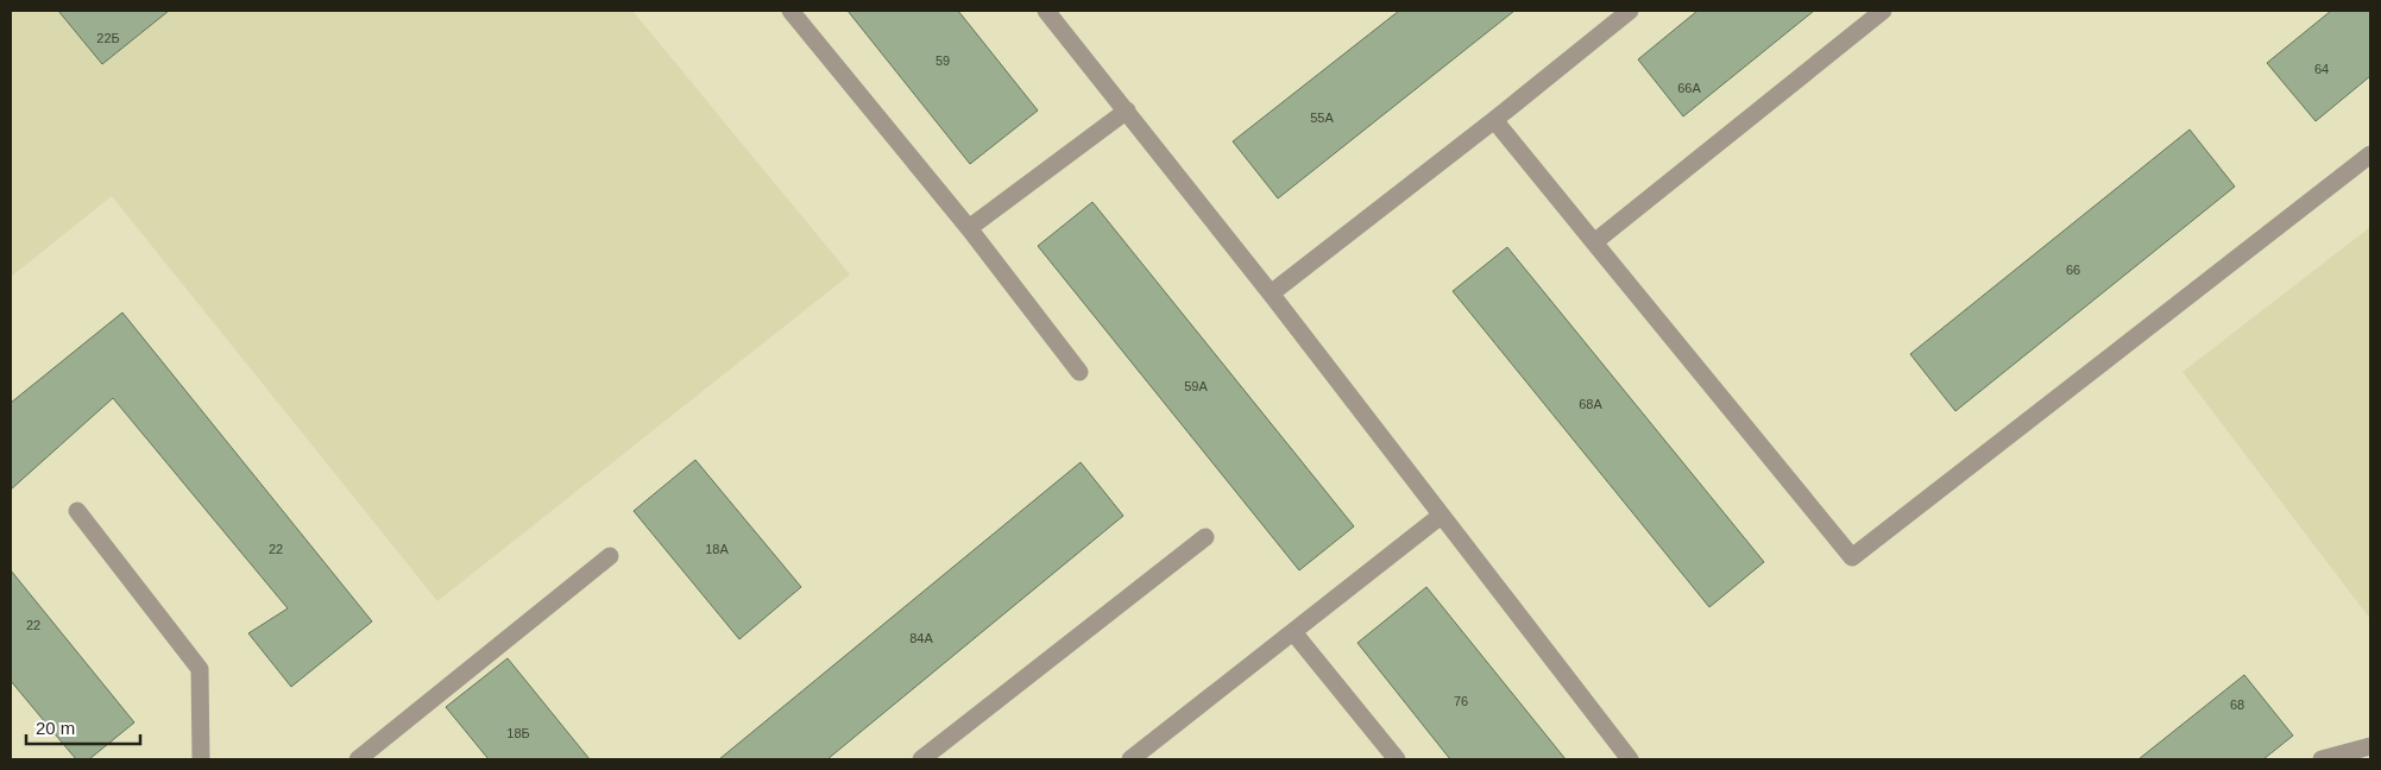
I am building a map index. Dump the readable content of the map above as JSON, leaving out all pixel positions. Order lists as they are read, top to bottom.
{
  "house_numbers": [
    "22Б",
    "59",
    "64",
    "66А",
    "55А",
    "66",
    "59А",
    "68А",
    "22",
    "18А",
    "22",
    "84А",
    "76",
    "68",
    "18Б"
  ],
  "scale_bar": "20 m"
}
